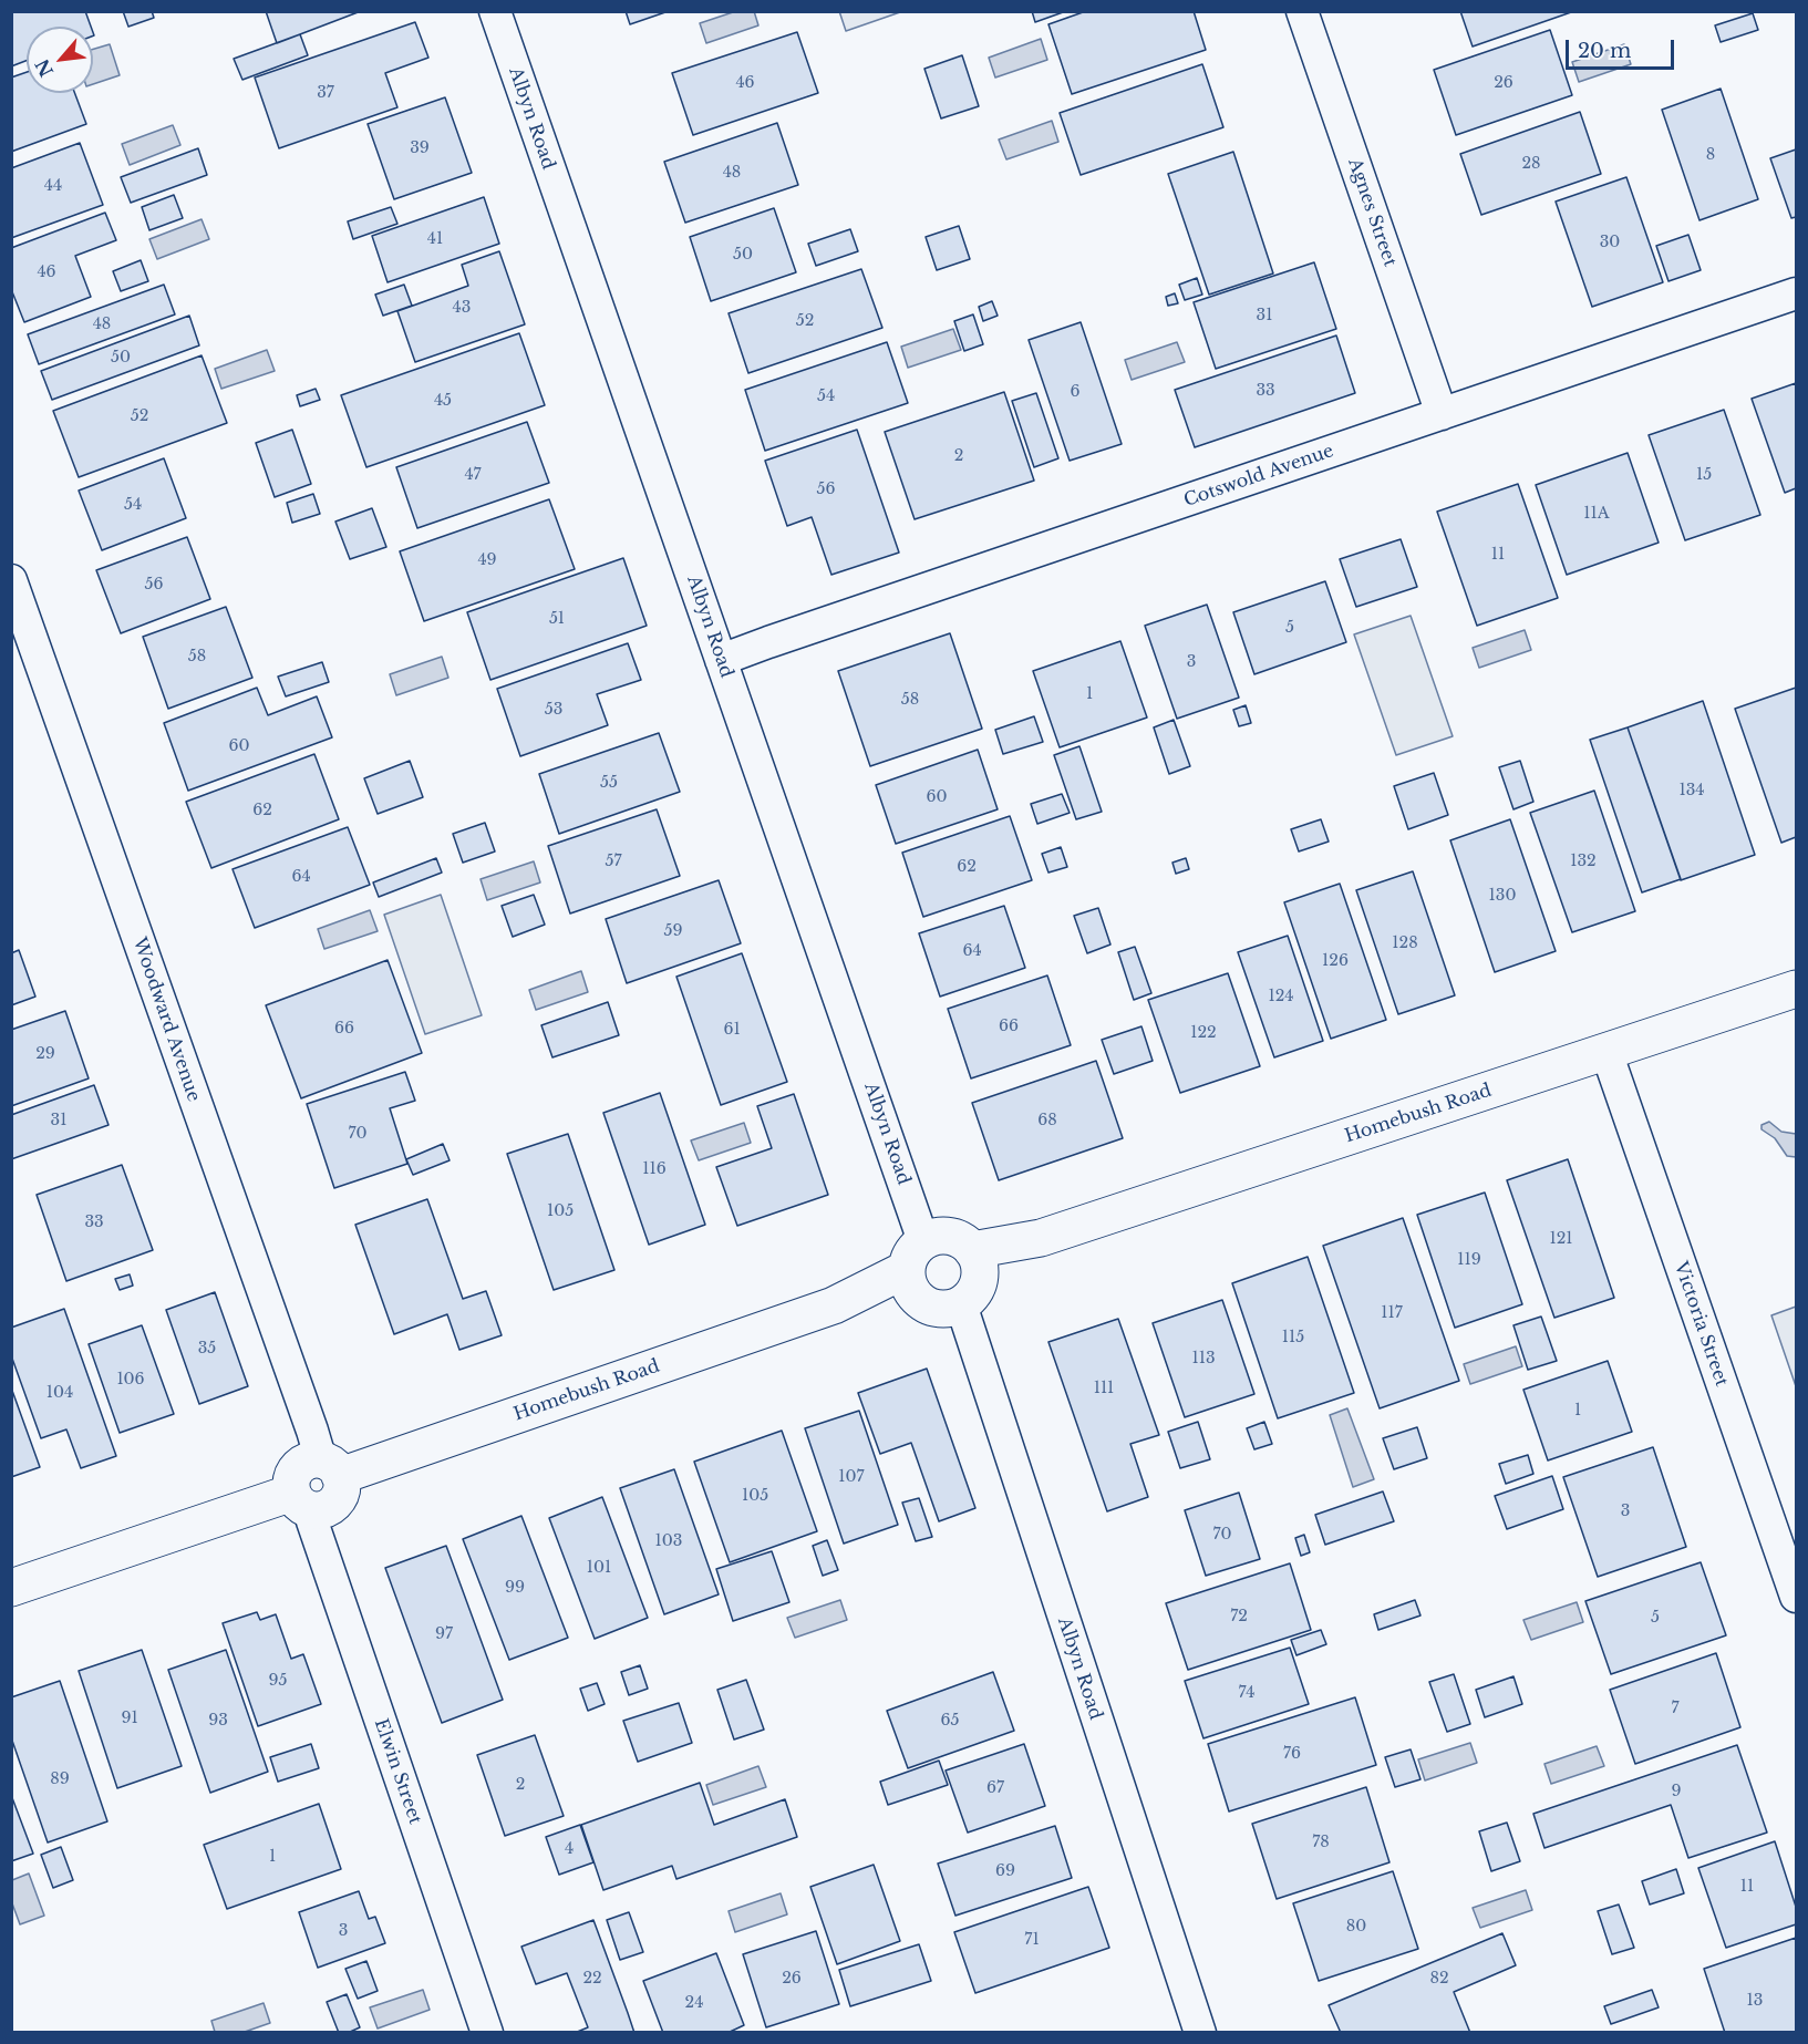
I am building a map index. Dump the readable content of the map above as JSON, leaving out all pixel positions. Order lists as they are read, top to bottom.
{
  "streets": {
    "main road": ["Homebush Road"],
    "street": [
      "Albyn Road",
      "Agnes Street",
      "Cotswold Avenue",
      "Woodward Avenue",
      "Victoria Street",
      "Elwin Street"
    ]
  },
  "crossings": [
    ["Albyn Road", "Cotswold Avenue"],
    ["Albyn Road", "Homebush Road"],
    ["Agnes Street", "Cotswold Avenue"],
    ["Woodward Avenue", "Homebush Road"],
    ["Homebush Road", "Victoria Street"]
  ],
  "house_numbers": [
    "46",
    "26",
    "37",
    "39",
    "8",
    "28",
    "48",
    "44",
    "41",
    "30",
    "50",
    "46",
    "43",
    "31",
    "52",
    "48",
    "50",
    "33",
    "6",
    "54",
    "45",
    "52",
    "2",
    "47",
    "15",
    "56",
    "54",
    "11A",
    "11",
    "49",
    "56",
    "51",
    "5",
    "58",
    "3",
    "1",
    "58",
    "53",
    "60",
    "55",
    "134",
    "60",
    "62",
    "57",
    "132",
    "62",
    "64",
    "130",
    "59",
    "128",
    "64",
    "126",
    "124",
    "66",
    "66",
    "61",
    "122",
    "29",
    "31",
    "68",
    "70",
    "116",
    "105",
    "33",
    "121",
    "119",
    "117",
    "115",
    "35",
    "113",
    "106",
    "111",
    "104",
    "1",
    "107",
    "105",
    "3",
    "70",
    "103",
    "101",
    "99",
    "72",
    "5",
    "97",
    "95",
    "74",
    "7",
    "91",
    "93",
    "65",
    "76",
    "89",
    "2",
    "67",
    "9",
    "78",
    "4",
    "1",
    "69",
    "11",
    "80",
    "3",
    "71",
    "22",
    "26",
    "82",
    "13",
    "24"
  ],
  "scale_bar": "20 m",
  "north": "bottom left"
}
